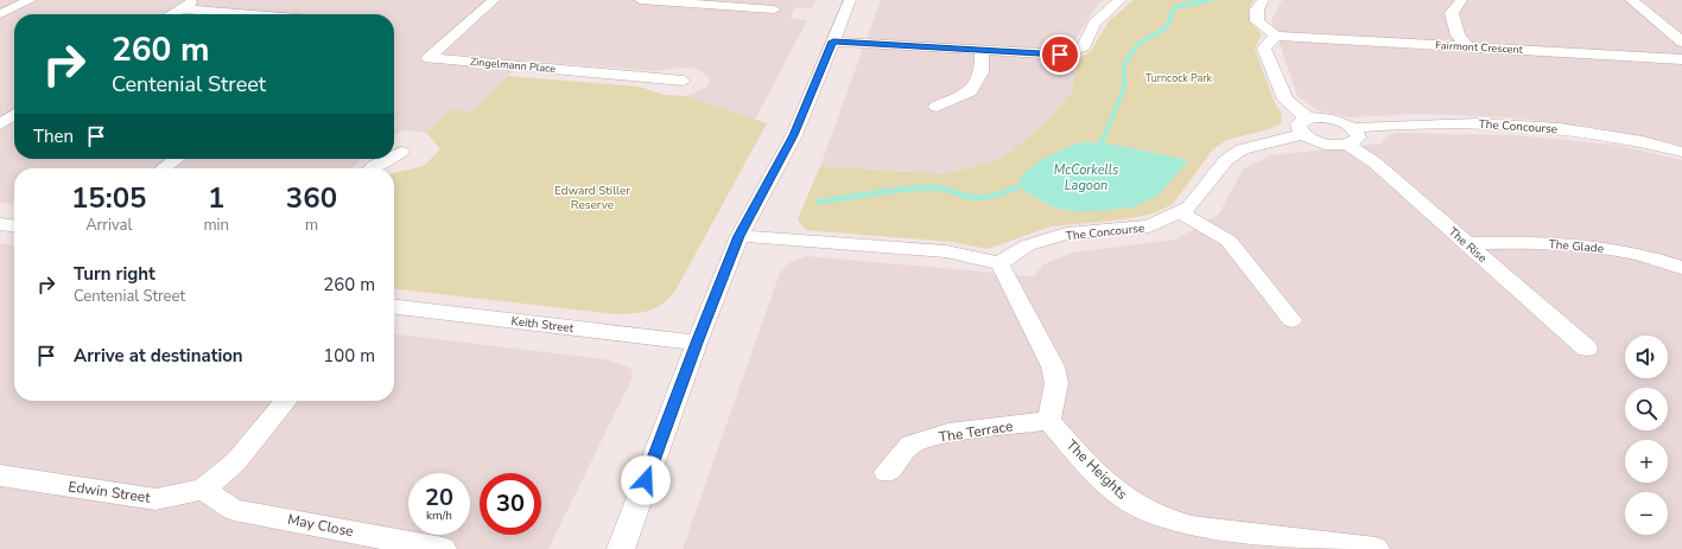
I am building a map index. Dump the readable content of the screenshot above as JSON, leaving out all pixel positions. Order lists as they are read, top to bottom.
{
  "streets": {
    "street": [
      "Fairmont Crescent",
      "Zingelmann Place",
      "The Concourse",
      "The Rise",
      "The Glade",
      "Keith Street",
      "The Terrace",
      "The Heights",
      "Edwin Street",
      "May Close"
    ]
  },
  "crossings": [
    ["Fairmont Crescent", "The Concourse"],
    ["The Concourse", "The Rise"],
    ["The Rise", "The Glade"],
    ["The Terrace", "The Heights"],
    ["Edwin Street", "May Close"]
  ],
  "water": ["McCorkells Lagoon"],
  "parks": ["Turncock Park", "Edward Stiller Reserve"],
  "page": {
    "turn": ["260 m", "Centenial Street"],
    "then": "Then",
    "eta": [
      "15:05",
      "Arrival",
      "1",
      "min",
      "360",
      "m"
    ],
    "list": [
      {
        "name": "Turn right",
        "note": "Centenial Street",
        "value": "260 m"
      },
      {
        "name": "Arrive at destination",
        "value": "100 m"
      }
    ],
    "map_buttons": ["+", "−"],
    "speed": "20 km/h",
    "limit": "30"
  }
}
